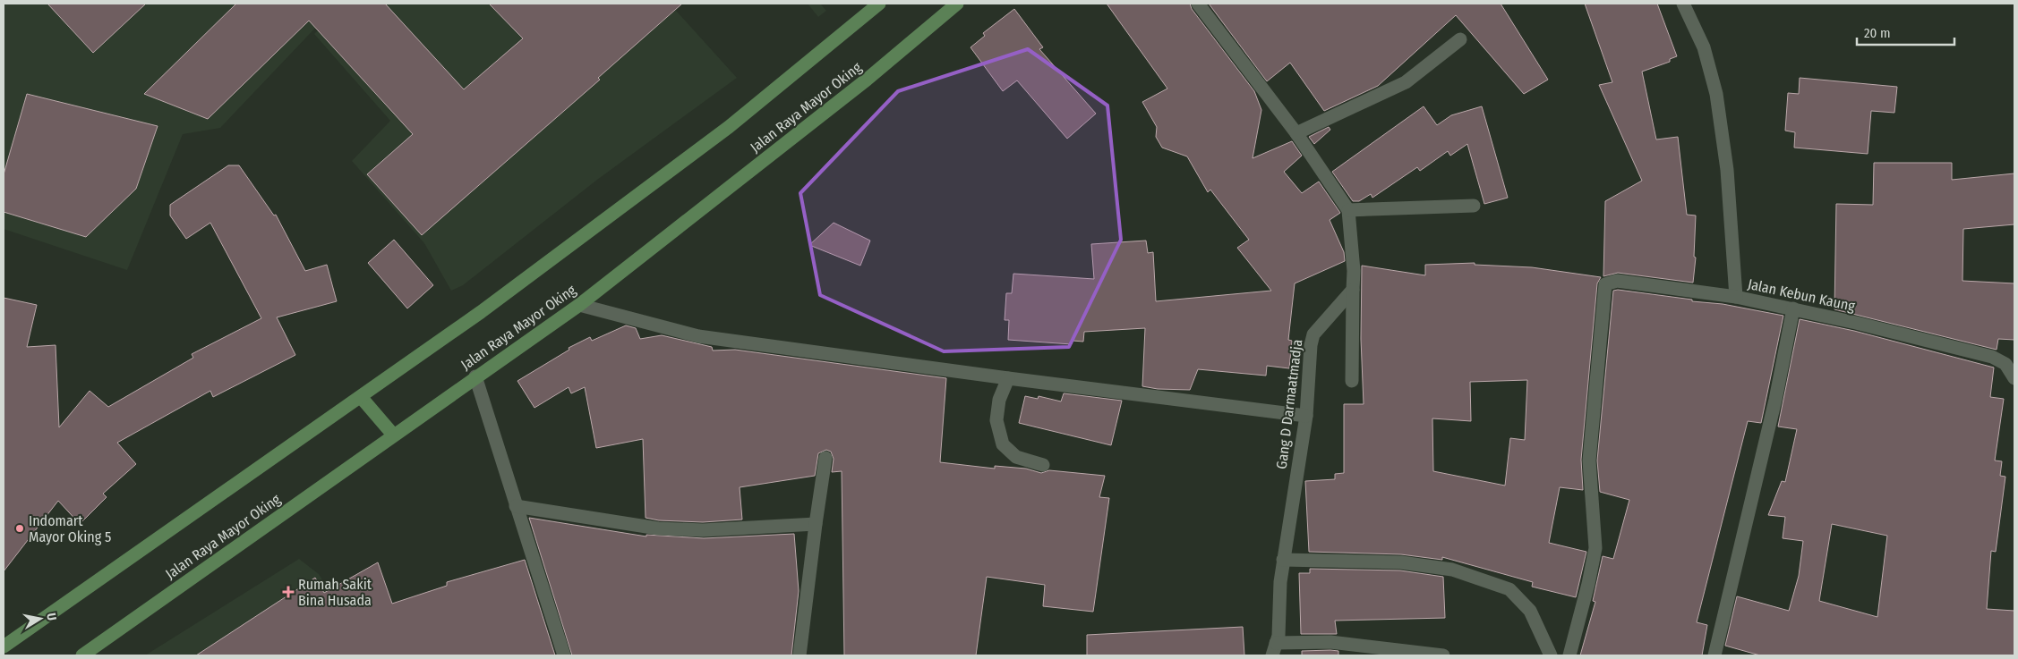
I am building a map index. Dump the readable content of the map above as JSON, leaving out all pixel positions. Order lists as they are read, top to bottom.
{
  "streets": {
    "main road": ["Jalan Raya Mayor Oking"],
    "street": ["Jalan Kebun Kaung", "Gang D Darmaatmadja"]
  },
  "places": {
    "other": ["Indomart Mayor Oking 5"],
    "health": ["Rumah Sakit Bina Husada"]
  },
  "scale_bar": "20 m",
  "north": "right"
}
